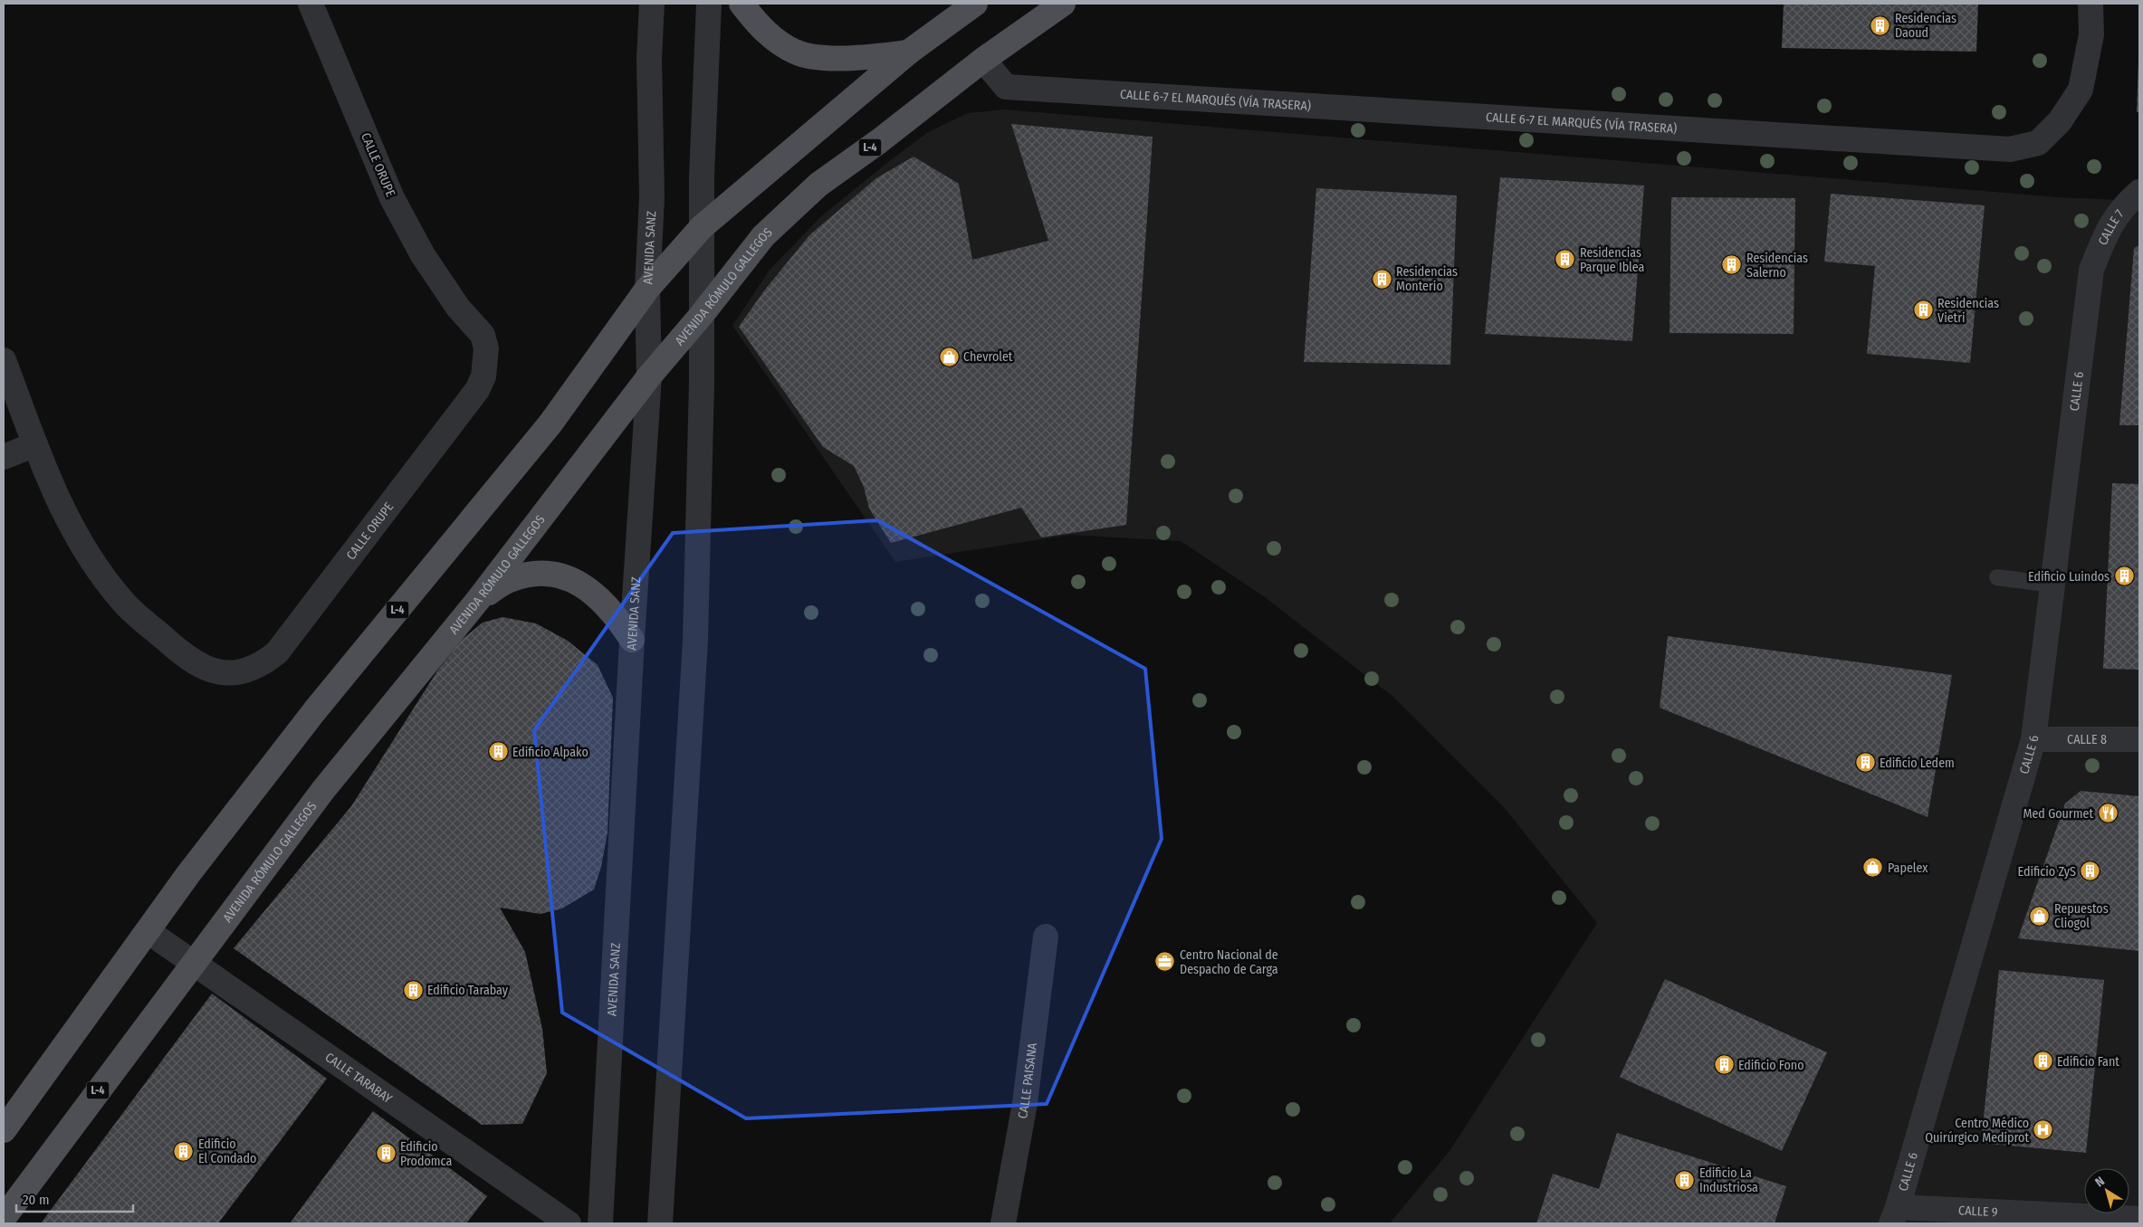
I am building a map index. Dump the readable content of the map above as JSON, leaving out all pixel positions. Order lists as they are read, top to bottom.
{
  "streets": {
    "main road": ["L-4", "AVENIDA RÓMULO GALLEGOS"],
    "street": [
      "CALLE 6-7 EL MARQUÉS (VÍA TRASERA)",
      "CALLE ORUPE",
      "CALLE 7",
      "AVENIDA SANZ",
      "CALLE 6",
      "CALLE 8",
      "CALLE TARABAY",
      "CALLE PAISANA",
      "CALLE 9"
    ]
  },
  "crossings": [
    ["CALLE 6-7 EL MARQUÉS (VÍA TRASERA)", "AVENIDA RÓMULO GALLEGOS"],
    ["L-4", "AVENIDA SANZ"],
    ["L-4", "CALLE TARABAY"],
    ["CALLE 7", "CALLE 6"],
    ["AVENIDA SANZ", "AVENIDA RÓMULO GALLEGOS"],
    ["AVENIDA RÓMULO GALLEGOS", "CALLE TARABAY"],
    ["CALLE 6", "CALLE 8"],
    ["CALLE 6", "CALLE 9"]
  ],
  "places": {
    "building": [
      "Residencias Daoud",
      "Residencias Parque Iblea",
      "Residencias Salerno",
      "Residencias Monterio",
      "Residencias Vietri",
      "Edificio Luindos",
      "Edificio Alpako",
      "Edificio Ledem",
      "Edificio ZyS",
      "Edificio Tarabay",
      "Edificio Fant",
      "Edificio Fono",
      "Edificio El Condado",
      "Edificio Prodomca",
      "Edificio La Industriosa"
    ],
    "shop": ["Chevrolet", "Papelex", "Repuestos Cliogol"],
    "restaurant": ["Med Gourmet"],
    "office": ["Centro Nacional de Despacho de Carga"],
    "hospital": ["Centro Médico Quirúrgico Mediprot"]
  },
  "scale_bar": "20 m",
  "north": "top left"
}
